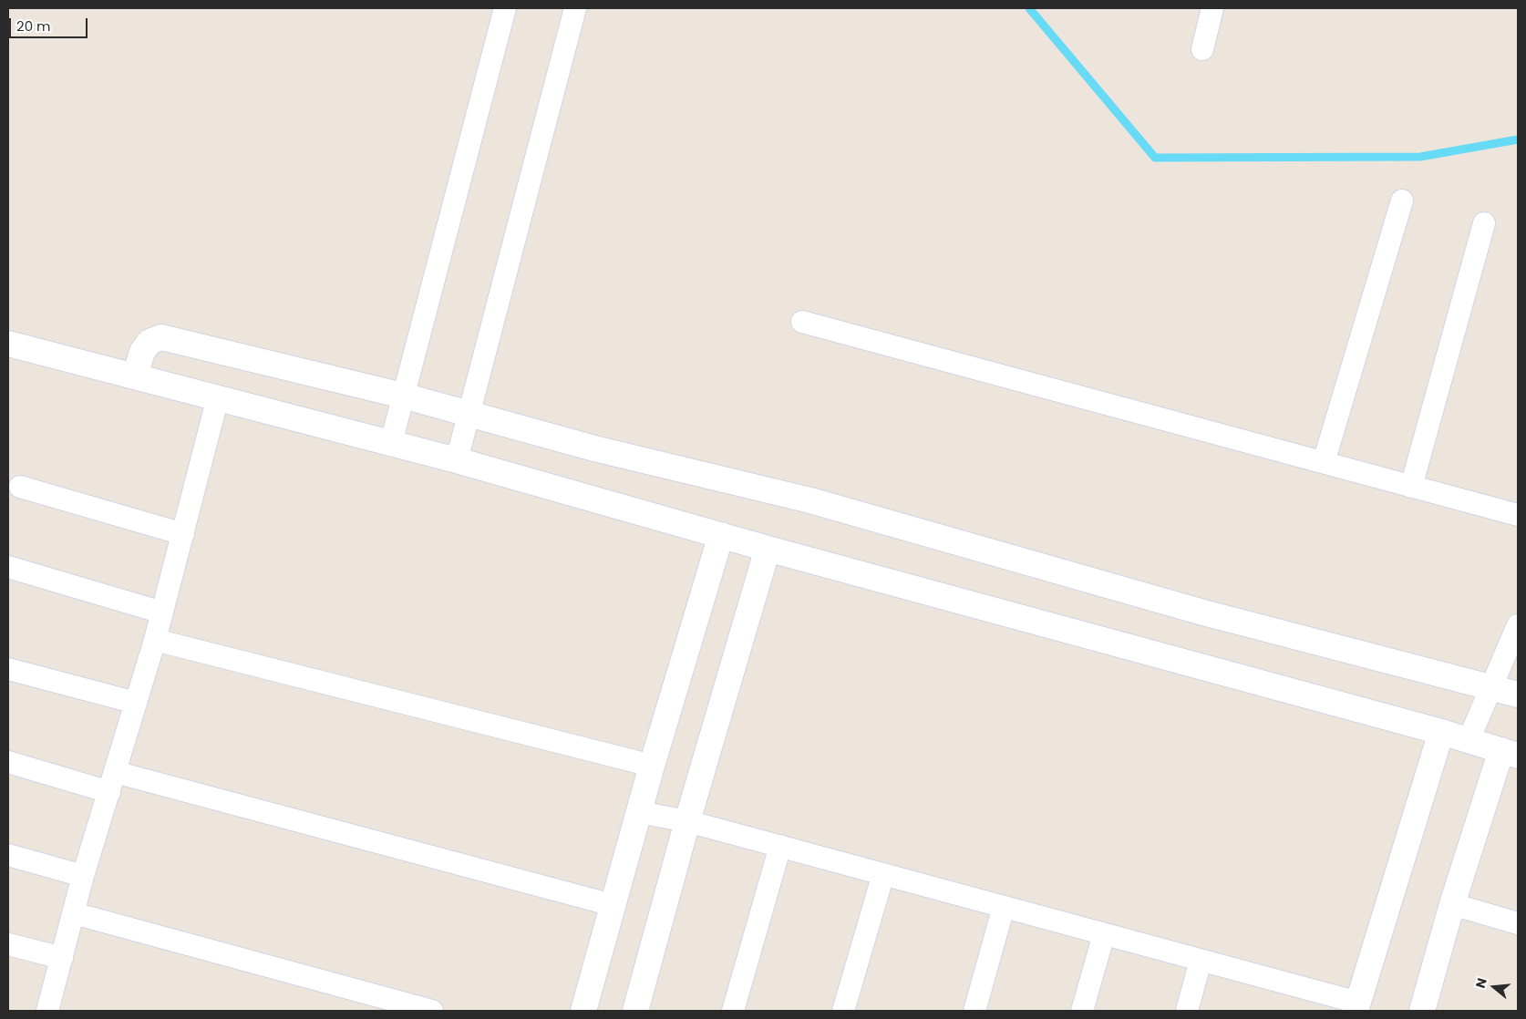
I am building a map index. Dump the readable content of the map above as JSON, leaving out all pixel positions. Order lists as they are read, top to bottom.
{
  "scale_bar": "20 m",
  "north": "left"
}
